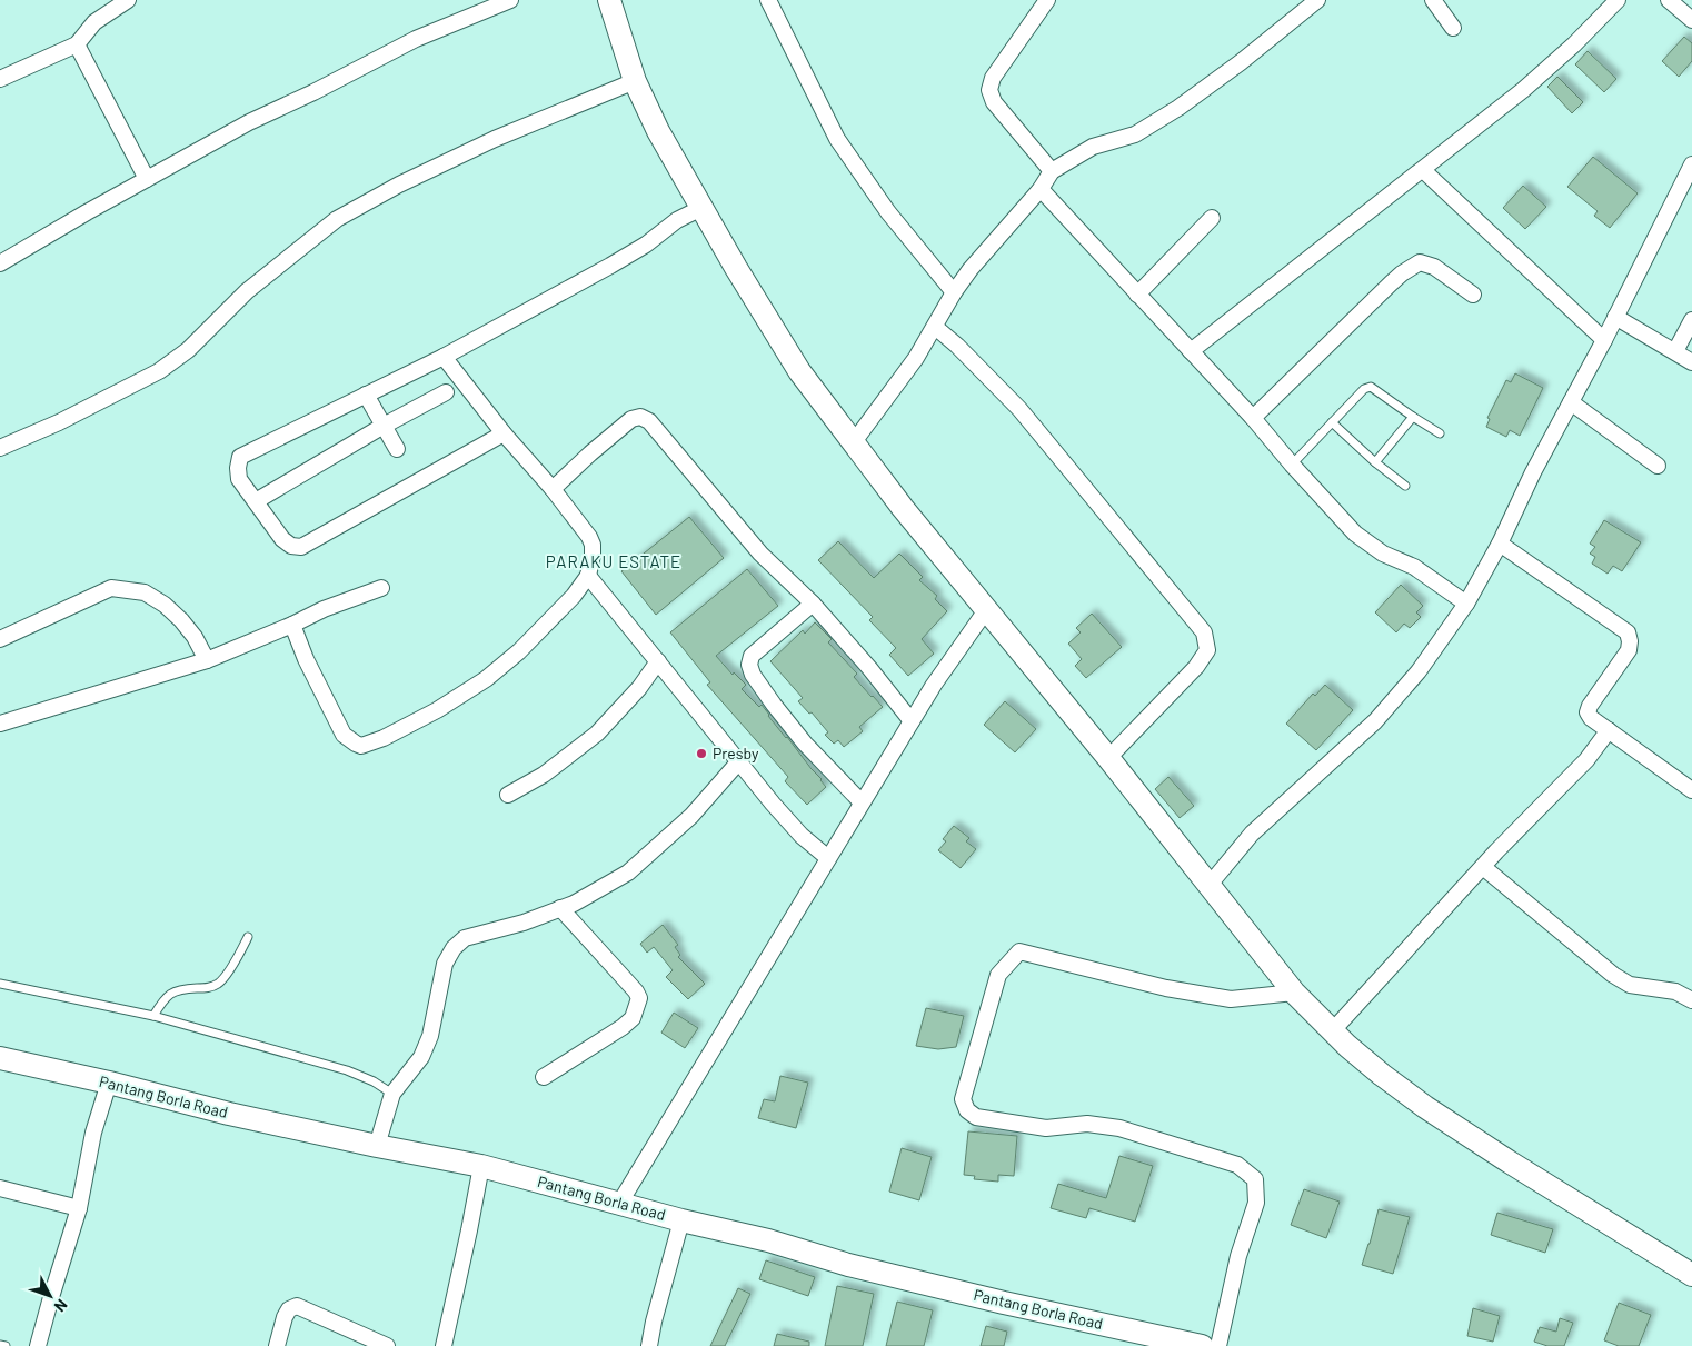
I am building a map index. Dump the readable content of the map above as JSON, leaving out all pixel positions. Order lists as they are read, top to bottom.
{
  "streets": {
    "street": ["Pantang Borla Road"]
  },
  "districts": ["PARAKU ESTATE"],
  "places": ["Presby"],
  "north": "bottom right"
}
